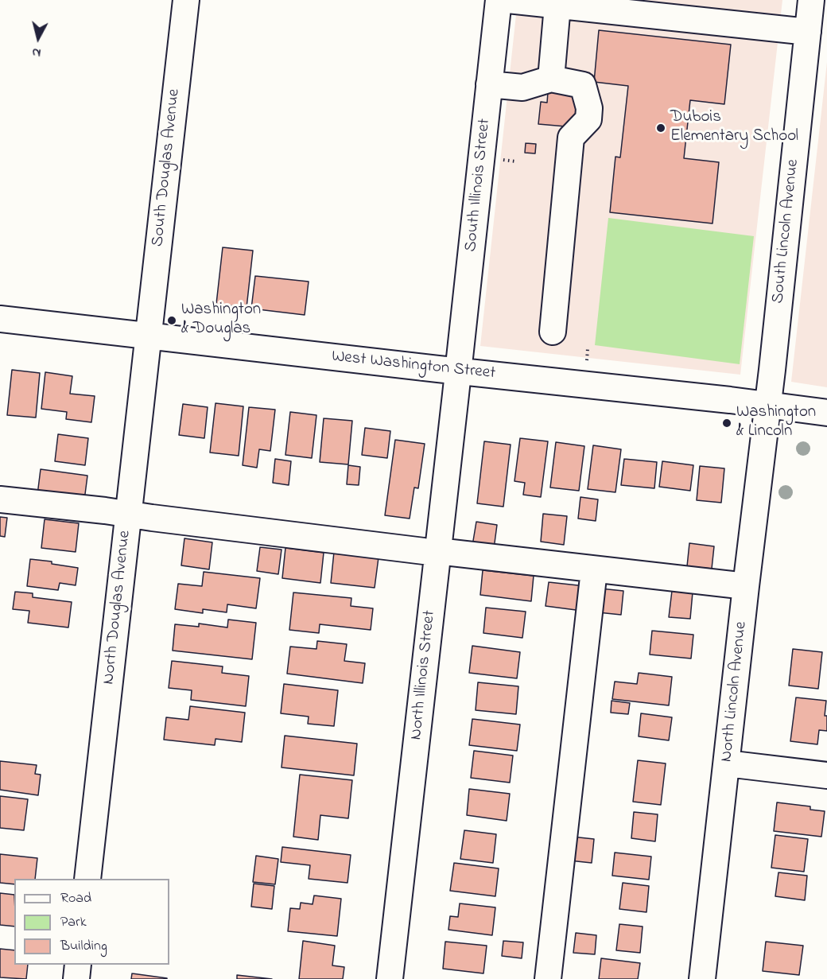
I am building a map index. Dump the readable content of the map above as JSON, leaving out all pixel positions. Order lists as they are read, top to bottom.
{
  "streets": {
    "street": [
      "South Douglas Avenue",
      "South Illinois Street",
      "South Lincoln Avenue",
      "West Washington Street",
      "North Douglas Avenue",
      "North Illinois Street",
      "North Lincoln Avenue"
    ]
  },
  "crossings": [
    ["South Douglas Avenue", "West Washington Street"],
    ["South Douglas Avenue", "North Douglas Avenue"],
    ["South Illinois Street", "West Washington Street"],
    ["South Illinois Street", "North Illinois Street"],
    ["South Lincoln Avenue", "West Washington Street"],
    ["South Lincoln Avenue", "North Lincoln Avenue"],
    ["West Washington Street", "North Douglas Avenue"],
    ["West Washington Street", "North Illinois Street"],
    ["West Washington Street", "North Lincoln Avenue"]
  ],
  "places": ["Dubois Elementary School", "Washington & Douglas", "Washington & Lincoln"],
  "legend": ["Road", "Park", "Building"],
  "north": "bottom"
}
